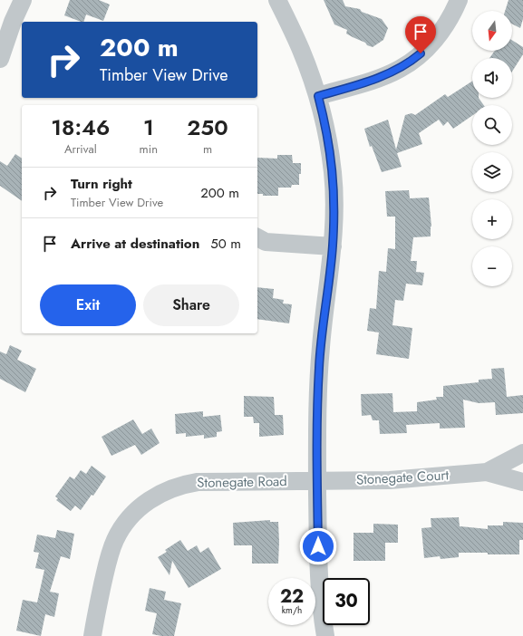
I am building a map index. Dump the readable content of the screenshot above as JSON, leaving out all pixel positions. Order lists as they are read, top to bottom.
{
  "streets": {
    "street": ["Stonegate Court", "Stonegate Road"]
  },
  "crossings": [
    ["Stonegate Court", "Stonegate Road"]
  ],
  "north": "bottom",
  "page": {
    "map_buttons": ["+", "−"],
    "turn": ["200 m", "Timber View Drive"],
    "eta": [
      "18:46",
      "Arrival",
      "1",
      "min",
      "250",
      "m"
    ],
    "list": [
      {
        "name": "Turn right",
        "note": "Timber View Drive",
        "value": "200 m"
      },
      {
        "name": "Arrive at destination",
        "value": "50 m"
      }
    ],
    "buttons": ["Exit", "Share"],
    "speed": "22 km/h",
    "limit": "30"
  }
}
